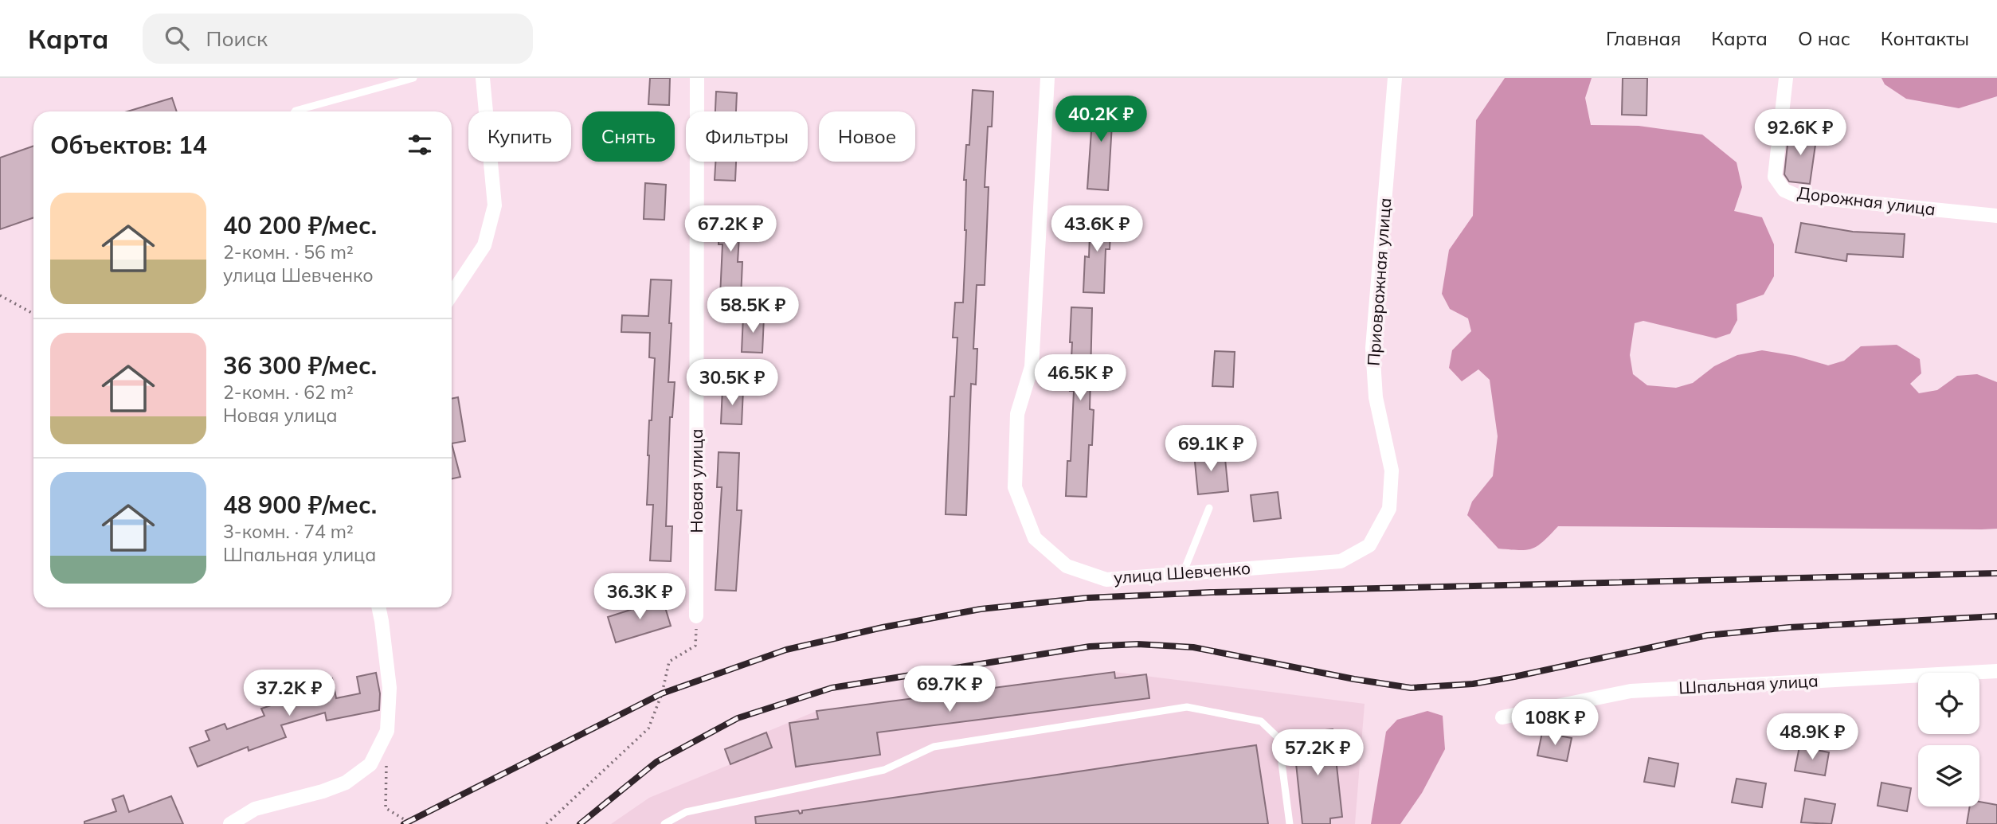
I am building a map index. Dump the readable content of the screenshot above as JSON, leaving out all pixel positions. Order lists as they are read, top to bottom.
{
  "streets": {
    "street": [
      "Дорожная улица",
      "Приовражная улица",
      "Новая улица",
      "улица Шевченко",
      "Шпальная улица"
    ]
  },
  "crossings": [
    ["Приовражная улица", "улица Шевченко"]
  ],
  "page": {
    "header": "Карта",
    "search": "Поиск",
    "nav": [
      "Главная",
      "Карта",
      "О нас",
      "Контакты"
    ],
    "price": [
      "40.2K ₽",
      "92.6K ₽",
      "67.2K ₽",
      "43.6K ₽",
      "58.5K ₽",
      "46.5K ₽",
      "30.5K ₽",
      "69.1K ₽",
      "36.3K ₽",
      "69.7K ₽",
      "37.2K ₽",
      "108K ₽",
      "48.9K ₽",
      "57.2K ₽"
    ],
    "chip": [
      "Купить",
      "Снять",
      "Фильтры",
      "Новое"
    ],
    "heading": "Объектов: 14",
    "list": [
      {
        "name": "40 200 ₽/мес.",
        "note": "2-комн. · 56 m² · улица Шевченко"
      },
      {
        "name": "36 300 ₽/мес.",
        "note": "2-комн. · 62 m² · Новая улица"
      },
      {
        "name": "48 900 ₽/мес.",
        "note": "3-комн. · 74 m² · Шпальная улица"
      }
    ]
  }
}
